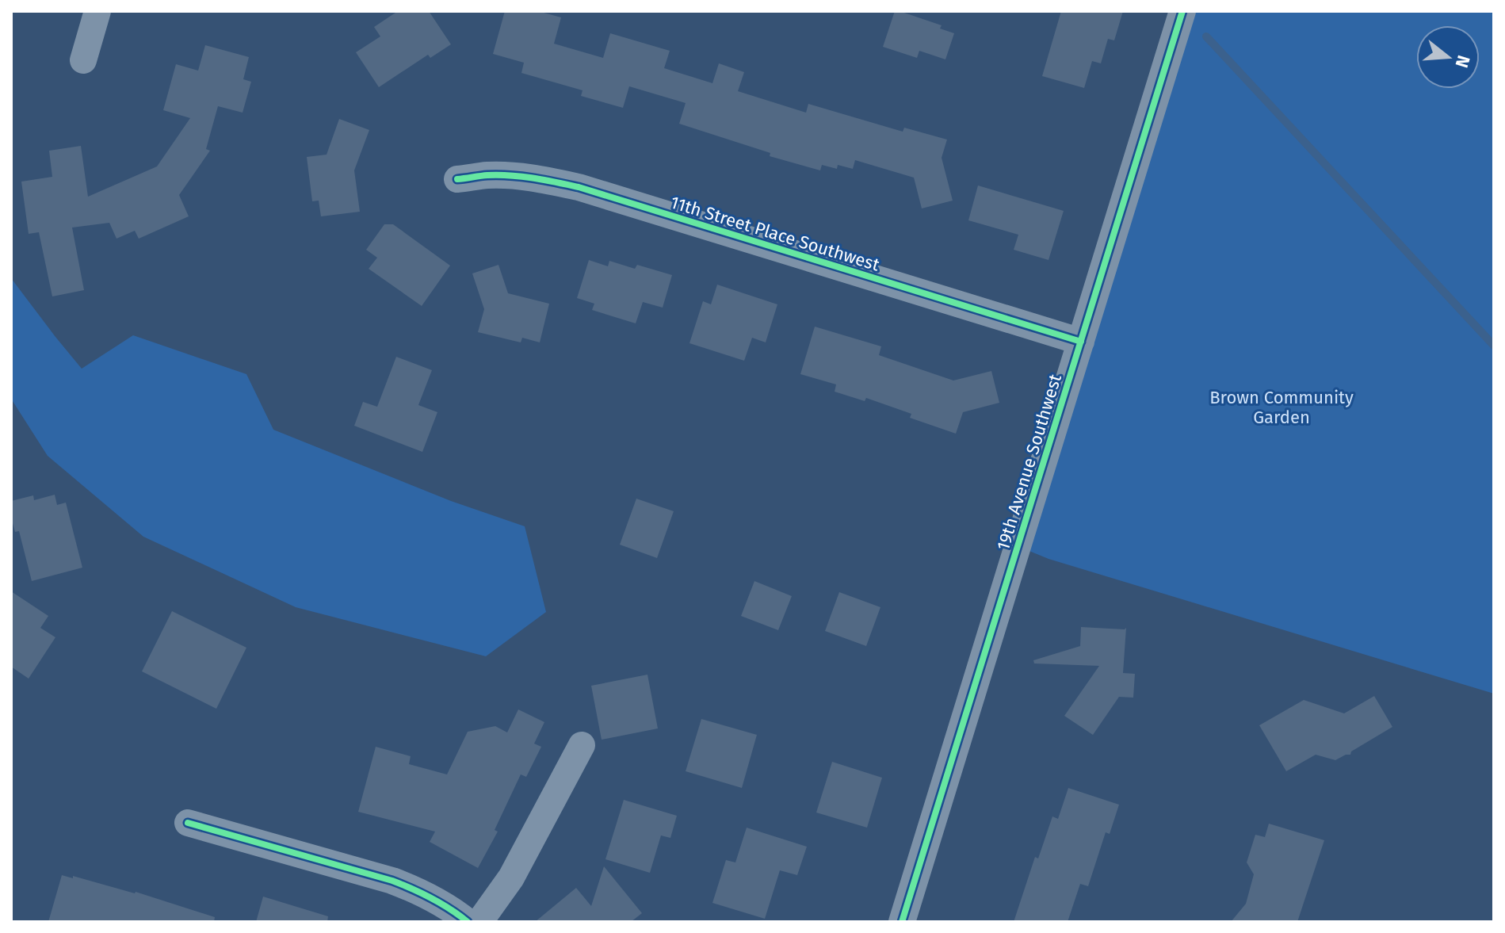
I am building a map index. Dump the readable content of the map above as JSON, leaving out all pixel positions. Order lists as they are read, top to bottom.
{
  "streets": {
    "street": ["11th Street Place Southwest", "19th Avenue Southwest"]
  },
  "crossings": [
    ["11th Street Place Southwest", "19th Avenue Southwest"]
  ],
  "parks": ["Brown Community Garden"],
  "north": "right"
}
